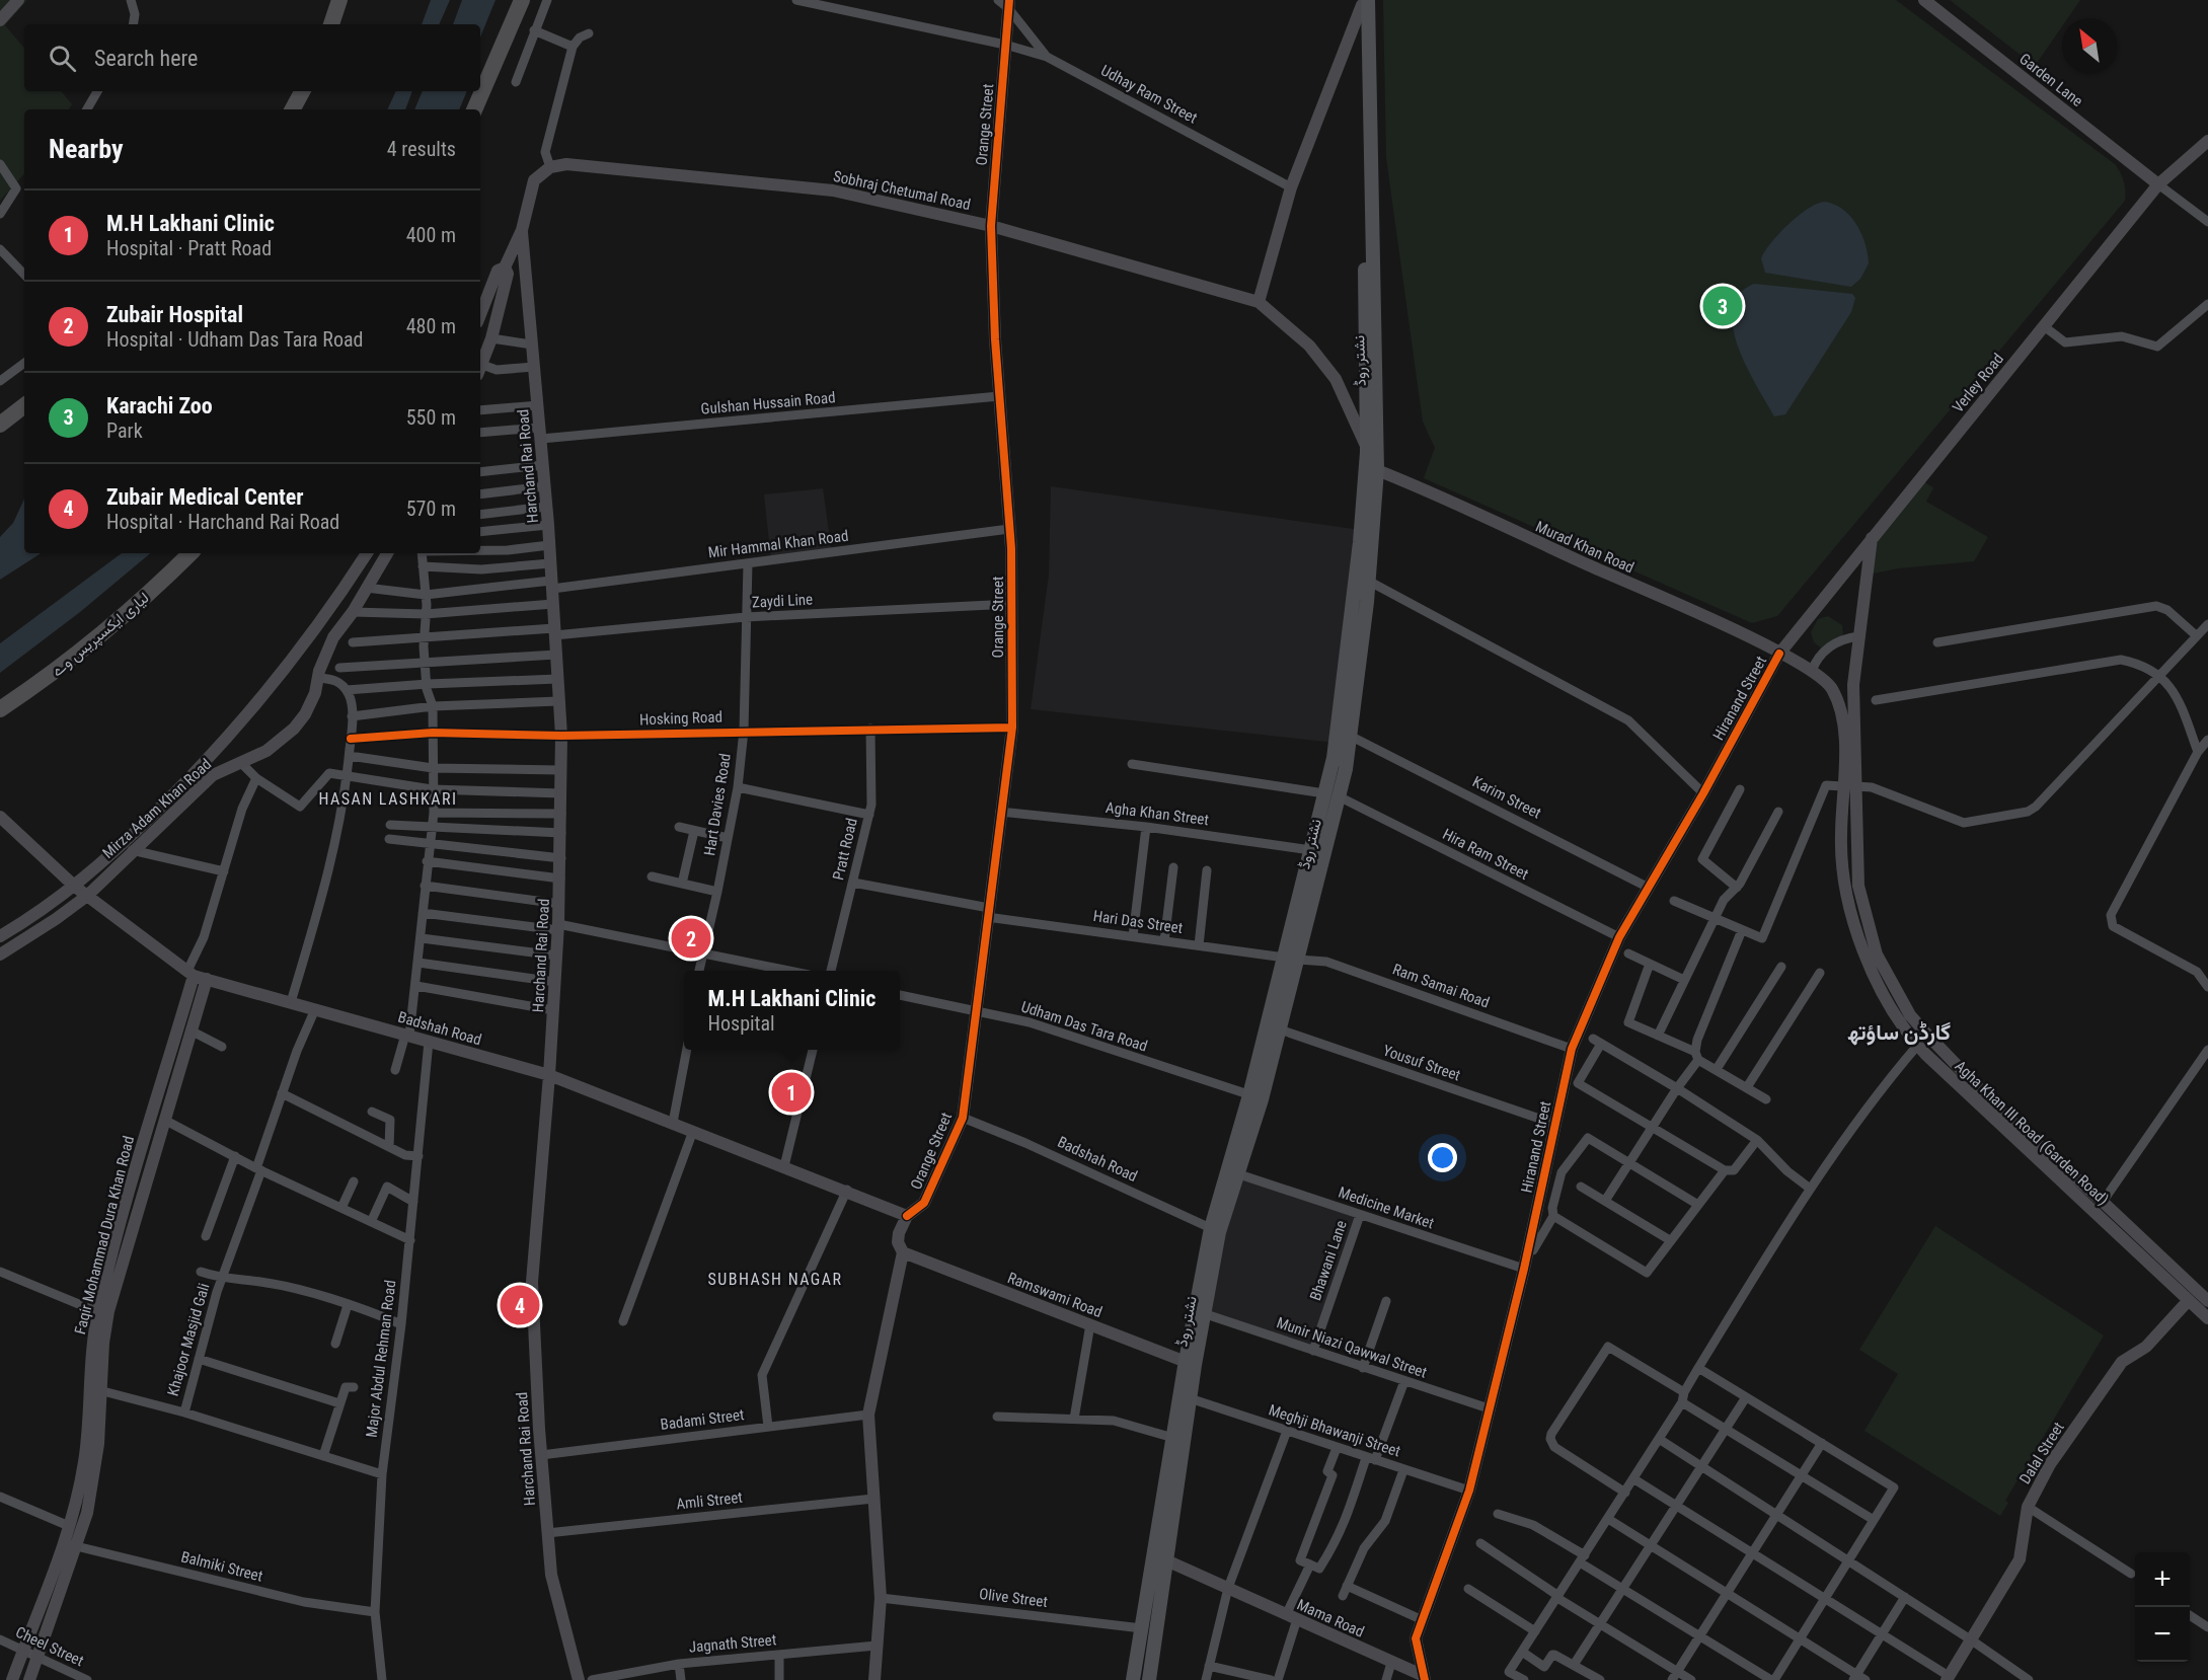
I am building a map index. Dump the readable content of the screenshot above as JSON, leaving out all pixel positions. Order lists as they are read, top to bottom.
{
  "streets": {
    "highway": ["لیاری ایکسپریس وے"],
    "main road": [
      "Garden Lane",
      "Orange Street",
      "Sobhraj Chetumal Road",
      "نشتر روڈ",
      "Verley Road",
      "Harchand Rai Road",
      "Murad Khan Road",
      "Hiranand Street",
      "Mirza Adam Khan Road",
      "Badshah Road",
      "Agha Khan III Road (Garden Road)",
      "Faqir Mohammad Dura Khan Road",
      "Ramswami Road",
      "Dalal Street",
      "Mama Road"
    ],
    "street": [
      "Udhay Ram Street",
      "Gulshan Hussain Road",
      "Mir Hammal Khan Road",
      "Zaydi Line",
      "Hosking Road",
      "Karim Street",
      "Hart Davies Road",
      "Agha Khan Street",
      "Pratt Road",
      "Hira Ram Street",
      "Hari Das Street",
      "Ram Samai Road",
      "Udham Das Tara Road",
      "Yousuf Street",
      "Medicine Market",
      "Bhawani Lane",
      "Khajoor Masjid Gali",
      "Munir Niazi Qawwal Street",
      "Major Abdul Rehman Road",
      "Badami Street",
      "Meghji Bhawanji Street",
      "Amli Street",
      "Balmiki Street",
      "Olive Street",
      "Jagnath Street",
      "Cheel Street"
    ]
  },
  "crossings": [
    ["Garden Lane", "Verley Road"],
    ["Udhay Ram Street", "Orange Street"],
    ["Orange Street", "Sobhraj Chetumal Road"],
    ["Orange Street", "Gulshan Hussain Road"],
    ["Orange Street", "Mir Hammal Khan Road"],
    ["Orange Street", "Zaydi Line"],
    ["Orange Street", "Hosking Road"],
    ["Orange Street", "Agha Khan Street"],
    ["Orange Street", "Hari Das Street"],
    ["Orange Street", "Udham Das Tara Road"],
    ["Orange Street", "Badshah Road"],
    ["Orange Street", "Ramswami Road"],
    ["Orange Street", "Badami Street"],
    ["Orange Street", "Amli Street"],
    ["Orange Street", "Olive Street"],
    ["Orange Street", "Jagnath Street"],
    ["نشتر روڈ", "Murad Khan Road"],
    ["نشتر روڈ", "Karim Street"],
    ["نشتر روڈ", "Agha Khan Street"],
    ["نشتر روڈ", "Hira Ram Street"],
    ["نشتر روڈ", "Hari Das Street"],
    ["نشتر روڈ", "Ram Samai Road"],
    ["نشتر روڈ", "Udham Das Tara Road"],
    ["نشتر روڈ", "Badshah Road"],
    ["نشتر روڈ", "Yousuf Street"],
    ["نشتر روڈ", "Medicine Market"],
    ["نشتر روڈ", "Ramswami Road"],
    ["نشتر روڈ", "Munir Niazi Qawwal Street"],
    ["نشتر روڈ", "Meghji Bhawanji Street"],
    ["نشتر روڈ", "Olive Street"],
    ["نشتر روڈ", "Mama Road"],
    ["Verley Road", "Murad Khan Road"],
    ["Verley Road", "Hiranand Street"],
    ["Verley Road", "Agha Khan III Road (Garden Road)"],
    ["Gulshan Hussain Road", "Harchand Rai Road"],
    ["Harchand Rai Road", "Mir Hammal Khan Road"],
    ["Harchand Rai Road", "Zaydi Line"],
    ["Harchand Rai Road", "Hosking Road"],
    ["Harchand Rai Road", "Badshah Road"],
    ["Harchand Rai Road", "Badami Street"],
    ["Harchand Rai Road", "Amli Street"],
    ["Mir Hammal Khan Road", "Hart Davies Road"],
    ["Mir Hammal Khan Road", "Mirza Adam Khan Road"],
    ["Murad Khan Road", "Hiranand Street"],
    ["Murad Khan Road", "Agha Khan III Road (Garden Road)"],
    ["Zaydi Line", "Hart Davies Road"],
    ["Hiranand Street", "Karim Street"],
    ["Hiranand Street", "Hira Ram Street"],
    ["Hiranand Street", "Ram Samai Road"],
    ["Hiranand Street", "Yousuf Street"],
    ["Hiranand Street", "Agha Khan III Road (Garden Road)"],
    ["Hiranand Street", "Medicine Market"],
    ["Hiranand Street", "Munir Niazi Qawwal Street"],
    ["Hiranand Street", "Meghji Bhawanji Street"],
    ["Hiranand Street", "Mama Road"],
    ["Hosking Road", "Hart Davies Road"],
    ["Hosking Road", "Pratt Road"],
    ["Mirza Adam Khan Road", "Badshah Road"],
    ["Pratt Road", "Hari Das Street"],
    ["Hari Das Street", "Ram Samai Road"],
    ["Badshah Road", "Faqir Mohammad Dura Khan Road"],
    ["Badshah Road", "Major Abdul Rehman Road"],
    ["Agha Khan III Road (Garden Road)", "Dalal Street"],
    ["Medicine Market", "Bhawani Lane"],
    ["Faqir Mohammad Dura Khan Road", "Balmiki Street"],
    ["Faqir Mohammad Dura Khan Road", "Cheel Street"],
    ["Bhawani Lane", "Munir Niazi Qawwal Street"],
    ["Khajoor Masjid Gali", "Major Abdul Rehman Road"],
    ["Major Abdul Rehman Road", "Balmiki Street"]
  ],
  "districts": ["HASAN LASHKARI", "گارڈن ساؤتھ", "SUBHASH NAGAR"],
  "north": "top left",
  "page": {
    "search": "Search here",
    "heading": ["Nearby", "4 results"],
    "list": [
      {
        "mark": "1",
        "name": "M.H Lakhani Clinic",
        "note": "Hospital · Pratt Road",
        "value": "400 m"
      },
      {
        "mark": "2",
        "name": "Zubair Hospital",
        "note": "Hospital · Udham Das Tara Road",
        "value": "480 m"
      },
      {
        "mark": "3",
        "name": "Karachi Zoo",
        "note": "Park",
        "value": "550 m"
      },
      {
        "mark": "4",
        "name": "Zubair Medical Center",
        "note": "Hospital · Harchand Rai Road",
        "value": "570 m"
      }
    ],
    "pins": [
      "3",
      "2",
      "1",
      "4"
    ],
    "popup": ["M.H Lakhani Clinic", "Hospital"],
    "map_buttons": ["+", "−"]
  }
}
